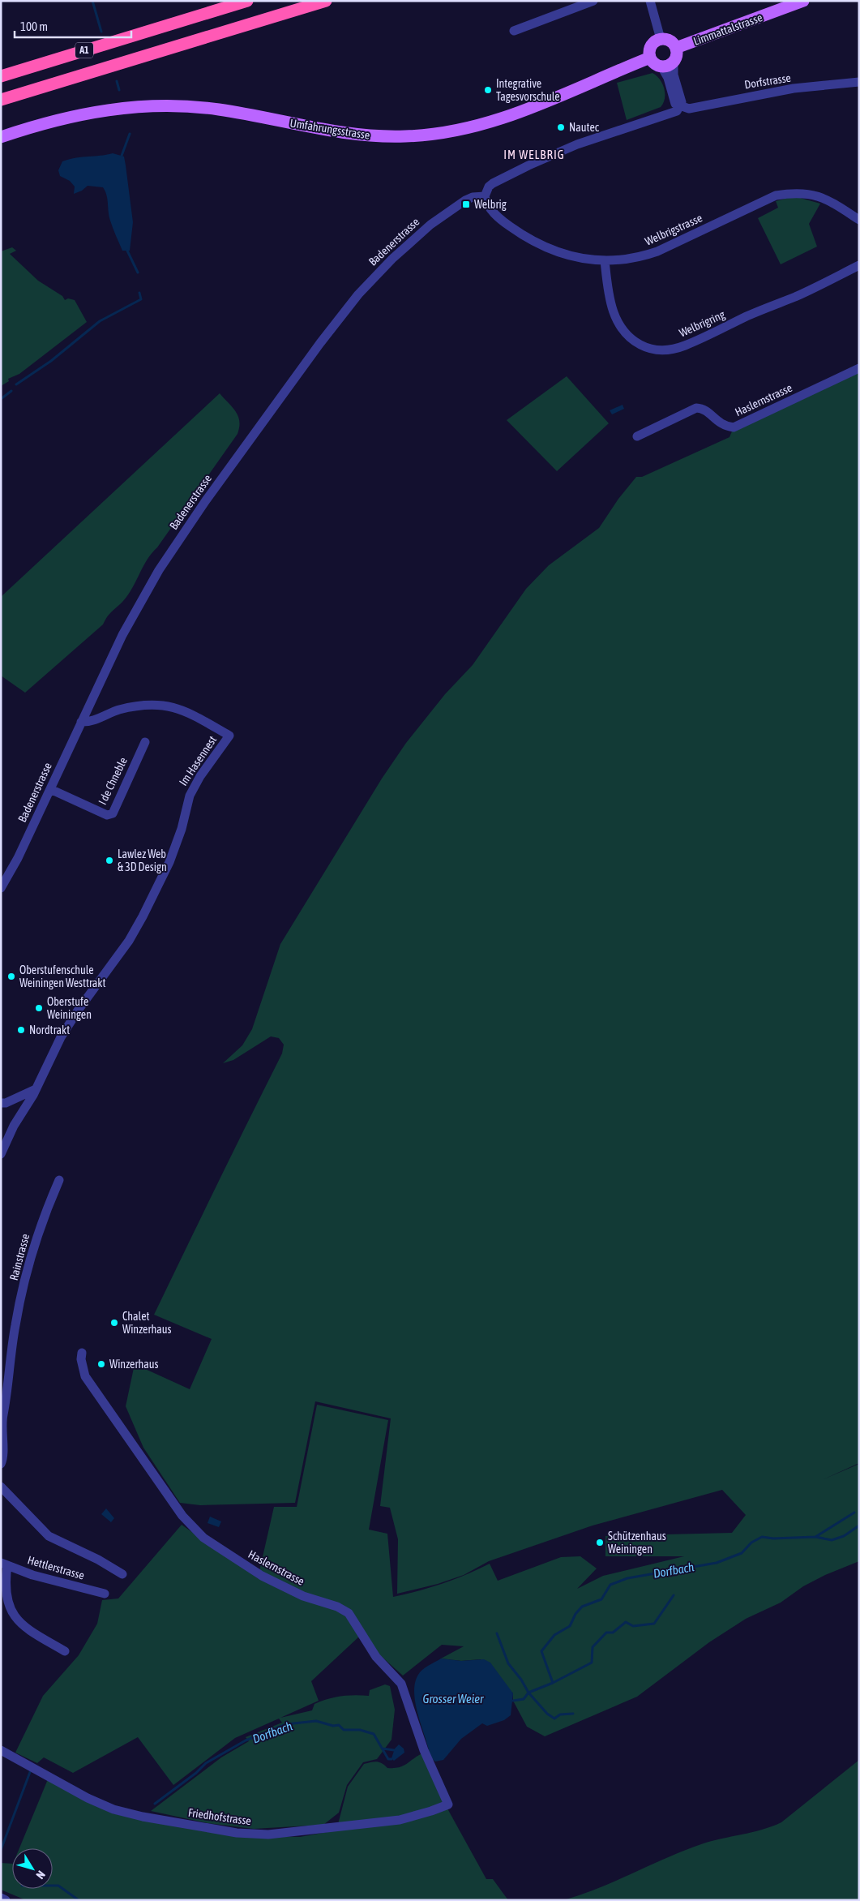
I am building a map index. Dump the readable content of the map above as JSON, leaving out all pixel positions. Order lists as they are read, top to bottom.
{
  "streets": {
    "highway": ["A1"],
    "main road": ["Limmattalstrasse", "Umfahrungsstrasse"],
    "street": [
      "Dorfstrasse",
      "Welbrigstrasse",
      "Badenerstrasse",
      "Welbrigring",
      "Haslernstrasse",
      "Im Hasennest",
      "I de Chneble",
      "Rainstrasse",
      "Hettlerstrasse",
      "Friedhofstrasse"
    ]
  },
  "crossings": [
    ["Limmattalstrasse", "Umfahrungsstrasse"],
    ["Welbrigstrasse", "Badenerstrasse"],
    ["Welbrigstrasse", "Welbrigring"],
    ["Badenerstrasse", "Im Hasennest"],
    ["Badenerstrasse", "I de Chneble"],
    ["Haslernstrasse", "Friedhofstrasse"]
  ],
  "districts": ["IM WELBRIG"],
  "water": ["Dorfbach", "Grosser Weier"],
  "places": {
    "other": [
      "Integrative Tagesvorschule",
      "Nautec",
      "Lawlez Web & 3D Design",
      "Oberstufenschule Weiningen Westtrakt",
      "Oberstufe Weiningen",
      "Nordtrakt",
      "Chalet Winzerhaus",
      "Winzerhaus",
      "Schützenhaus Weiningen"
    ],
    "transit": ["Welbrig"]
  },
  "scale_bar": "100 m",
  "north": "bottom right"
}
